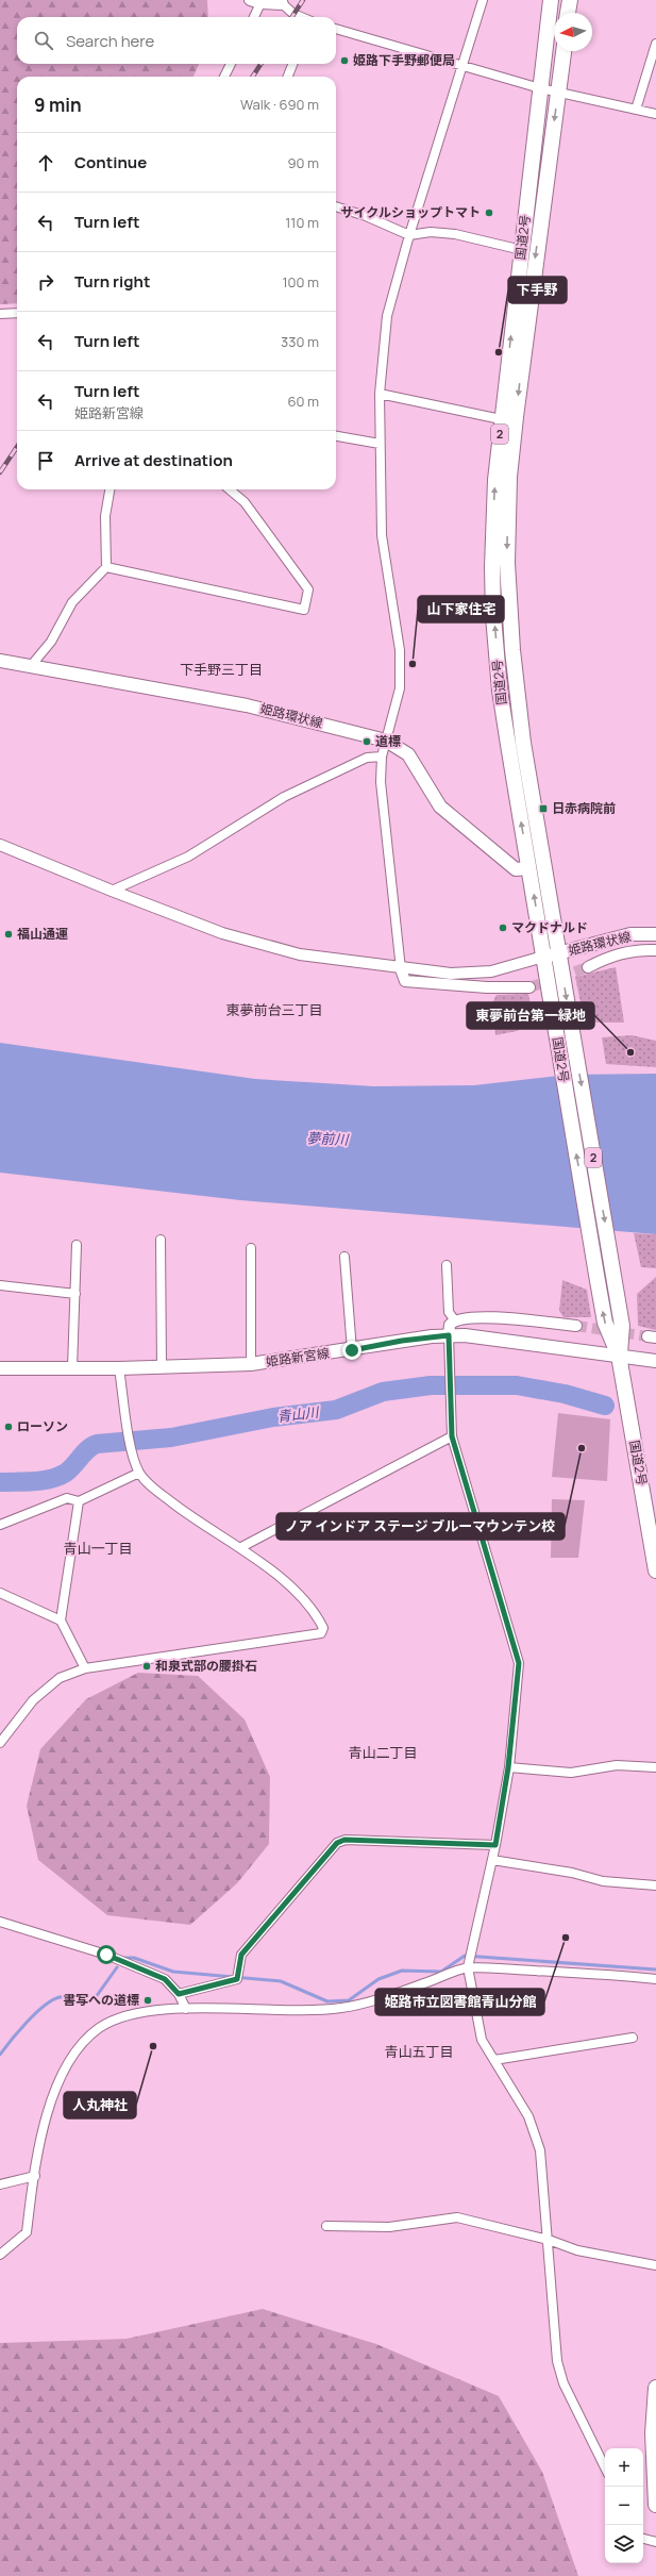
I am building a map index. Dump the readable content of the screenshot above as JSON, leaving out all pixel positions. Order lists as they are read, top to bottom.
{
  "streets": {
    "highway": ["国道2号", "2"],
    "main road": ["姫路環状線", "姫路新宮線"]
  },
  "crossings": [
    ["国道2号", "姫路環状線"],
    ["国道2号", "姫路新宮線"]
  ],
  "districts": [
    "下手野三丁目",
    "東夢前台三丁目",
    "青山一丁目",
    "青山二丁目",
    "青山五丁目"
  ],
  "water": ["夢前川", "青山川"],
  "places": {
    "other": [
      "姫路下手野郵便局",
      "サイクルショップトマト",
      "下手野",
      "山下家住宅",
      "道標",
      "マクドナルド",
      "福山通運",
      "東夢前台第一緑地",
      "ローソン",
      "ノア インドア ステージ ブルーマウンテン校",
      "和泉式部の腰掛石",
      "姫路市立図書館青山分館",
      "書写への道標",
      "人丸神社"
    ],
    "transit": ["日赤病院前"]
  },
  "north": "left",
  "page": {
    "search": "Search here",
    "heading": ["9 min", "Walk · 690 m"],
    "list": [
      ["Continue", "90 m"],
      ["Turn left", "110 m"],
      ["Turn right", "100 m"],
      ["Turn left", "330 m"],
      ["Turn left", "姫路新宮線", "60 m"],
      "Arrive at destination"
    ],
    "map_buttons": ["+", "−"]
  }
}
